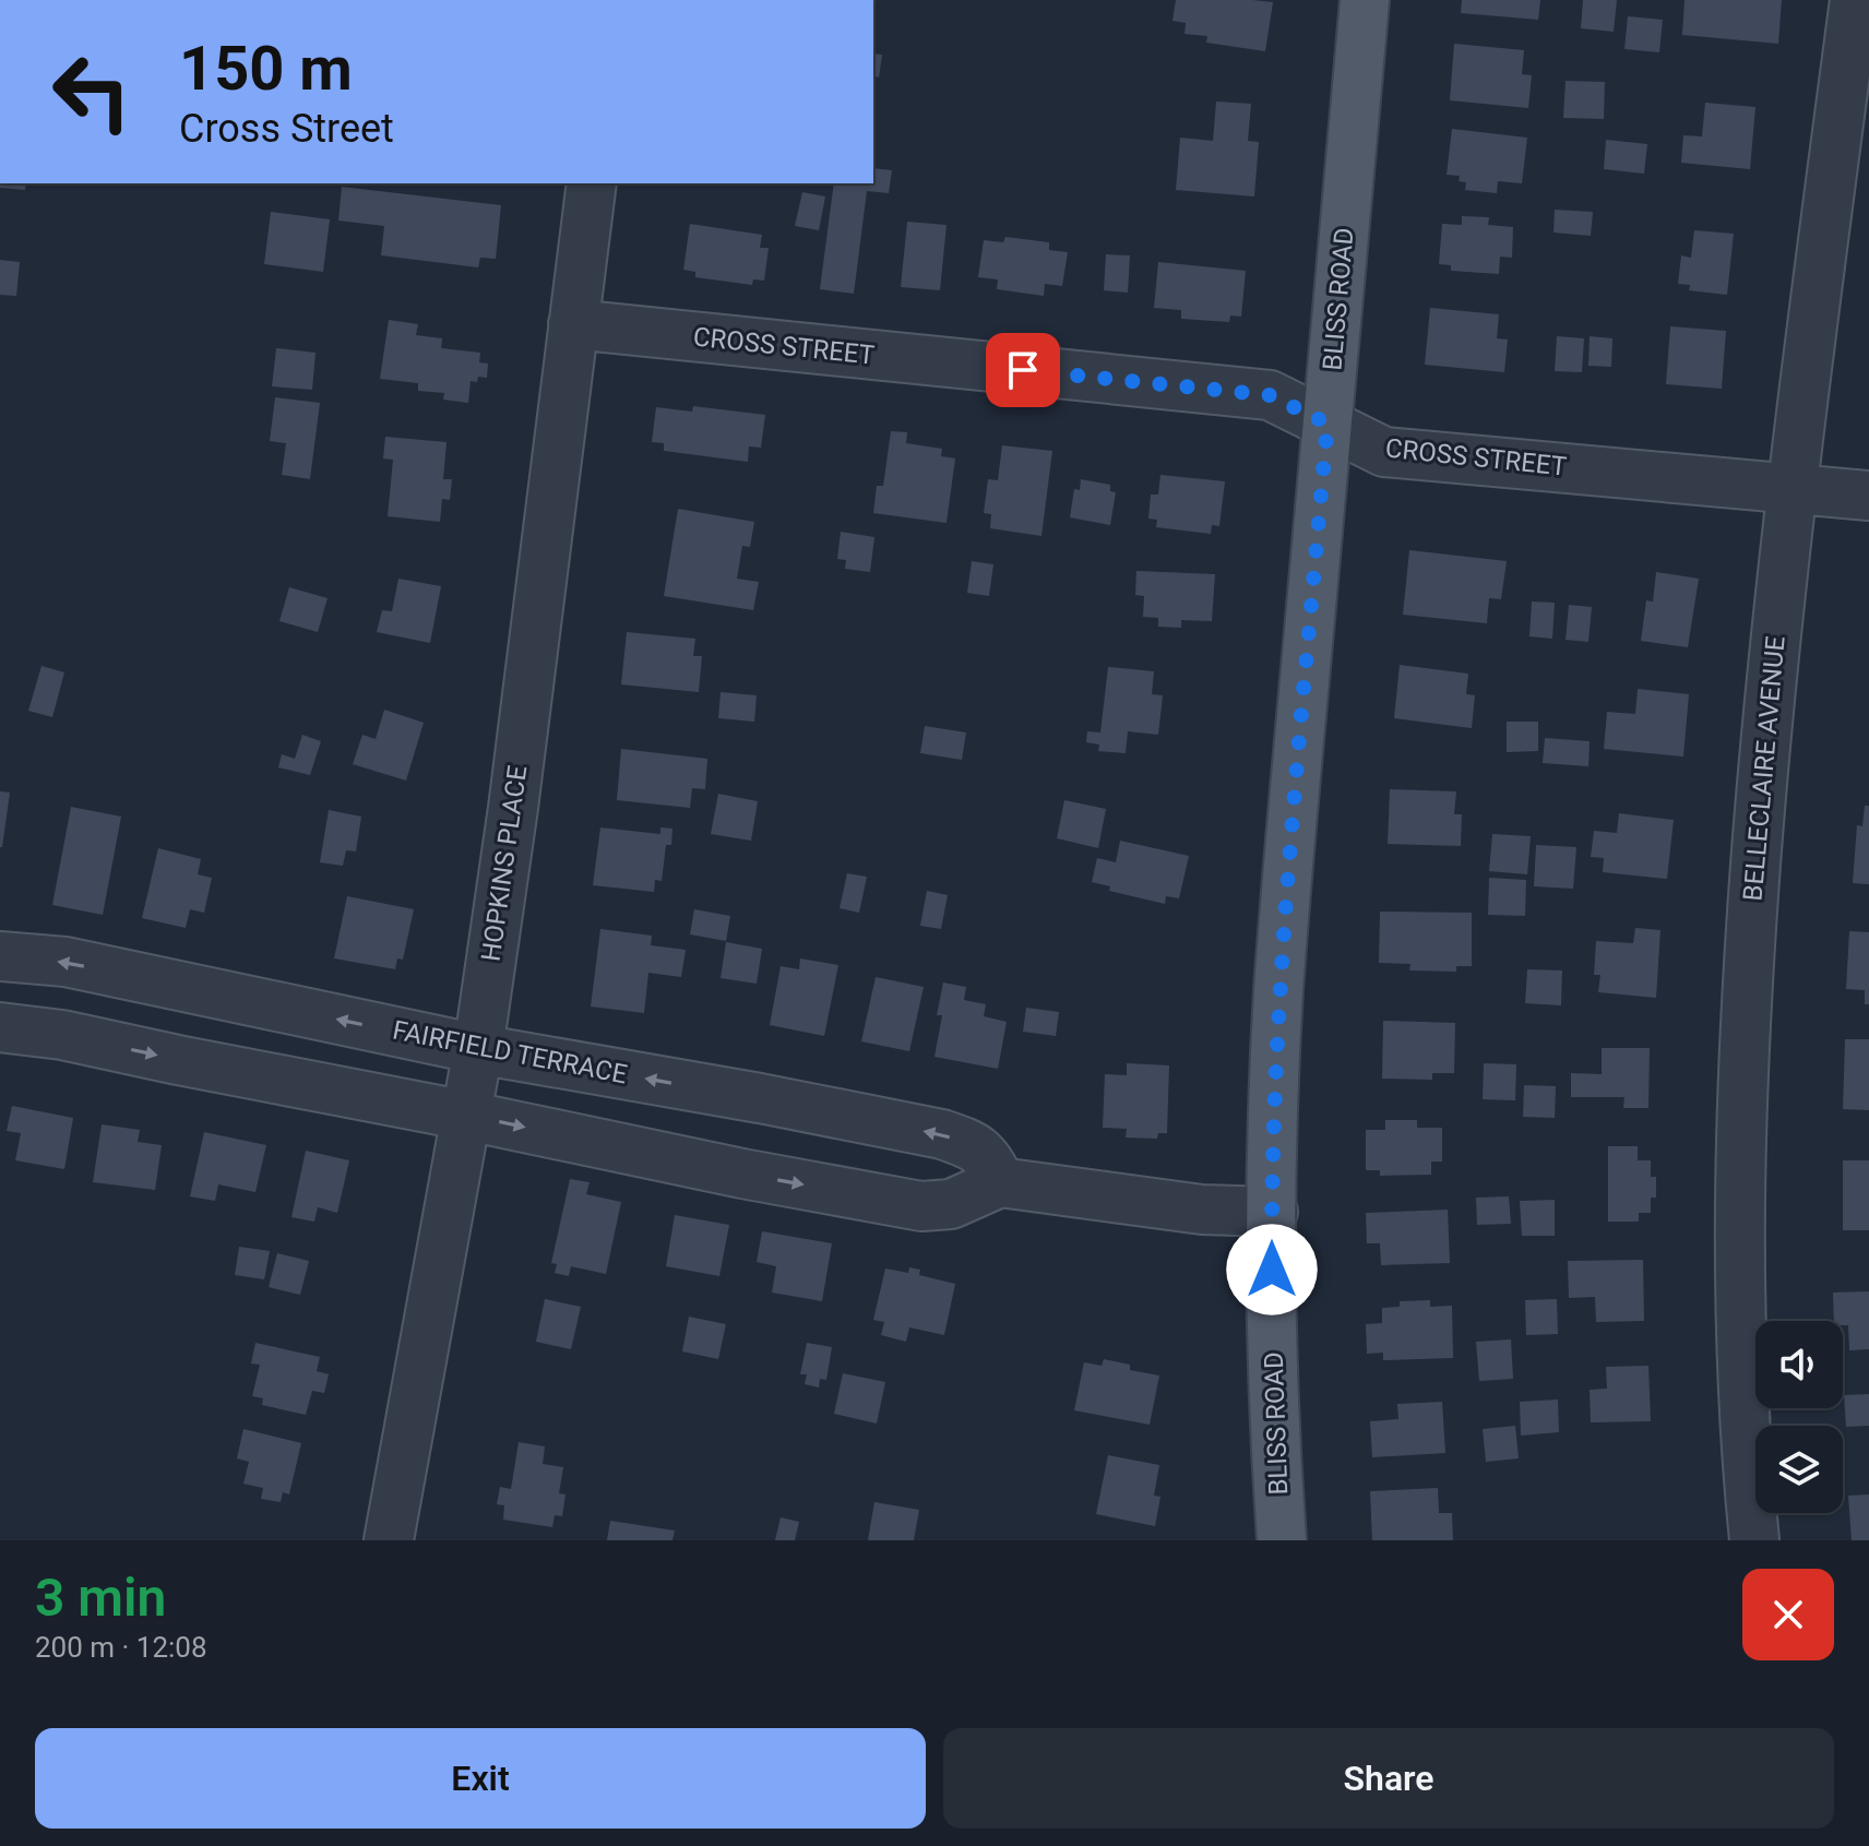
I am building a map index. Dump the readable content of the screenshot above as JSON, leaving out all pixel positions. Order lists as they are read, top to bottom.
{
  "streets": {
    "main road": ["BLISS ROAD"],
    "street": [
      "CROSS STREET",
      "BELLECLAIRE AVENUE",
      "HOPKINS PLACE",
      "FAIRFIELD TERRACE"
    ]
  },
  "crossings": [
    ["BLISS ROAD", "CROSS STREET"],
    ["CROSS STREET", "BELLECLAIRE AVENUE"],
    ["CROSS STREET", "HOPKINS PLACE"],
    ["HOPKINS PLACE", "FAIRFIELD TERRACE"]
  ],
  "page": {
    "turn": ["150 m", "Cross Street"],
    "heading": ["3 min", "200 m · 12:08"],
    "buttons": ["Exit", "Share"]
  }
}
